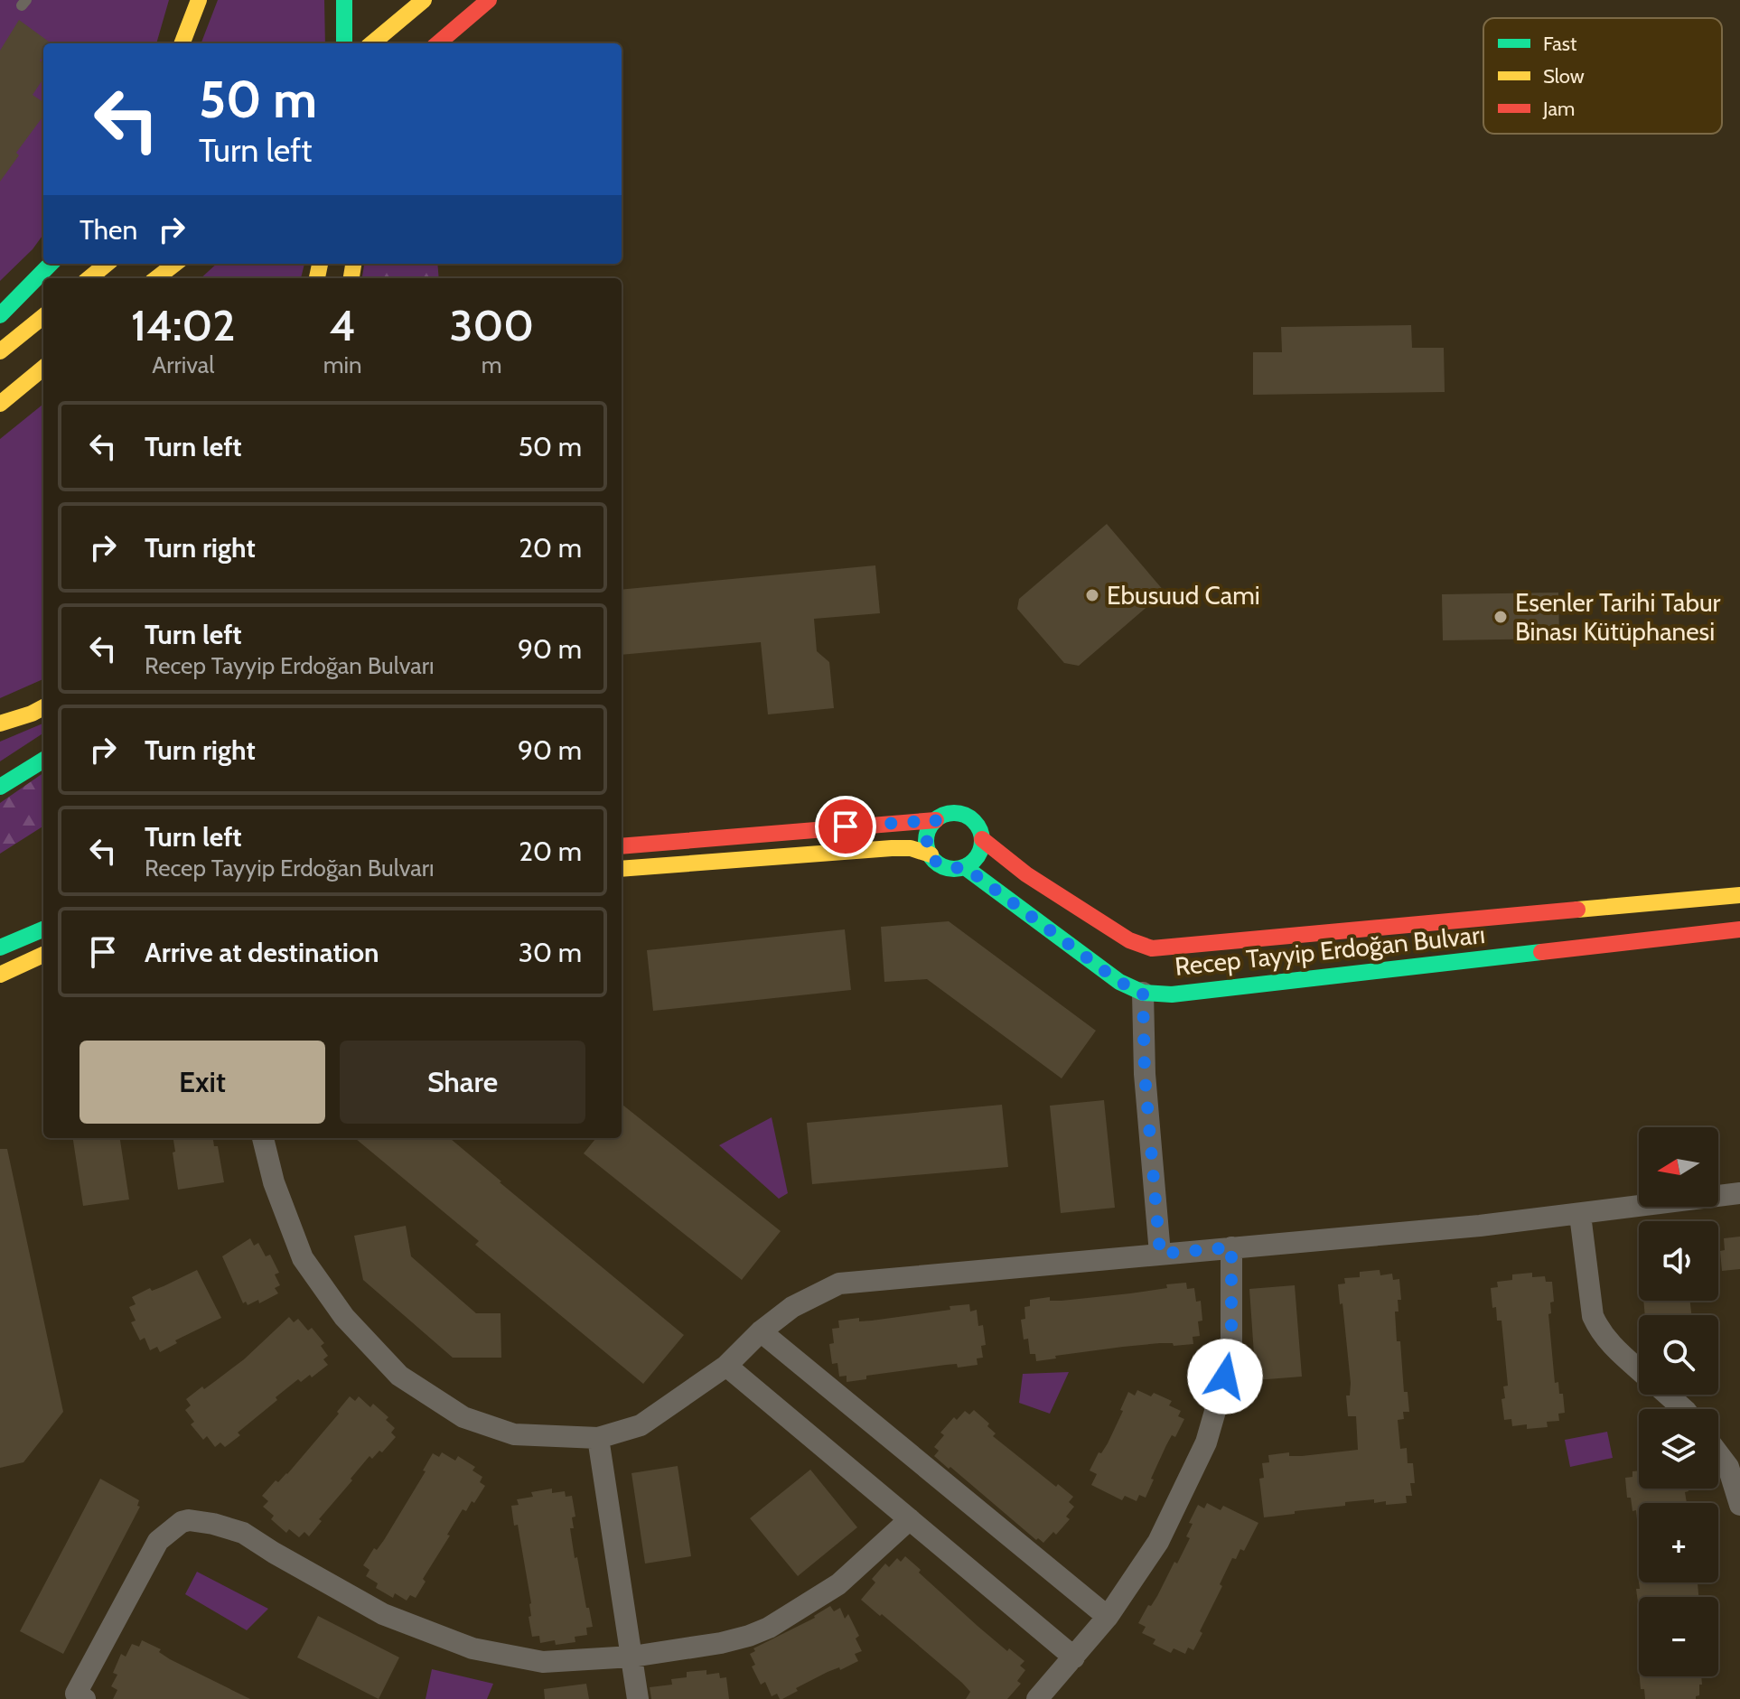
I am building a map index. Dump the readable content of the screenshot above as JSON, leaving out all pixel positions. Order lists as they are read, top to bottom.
{
  "streets": {
    "main road": ["Recep Tayyip Erdoğan Bulvarı"]
  },
  "places": ["Ebusuud Cami", "Esenler Tarihi Tabur Binası Kütüphanesi"],
  "legend": ["Fast", "Slow", "Jam"],
  "north": "left",
  "page": {
    "turn": ["50 m", "Turn left"],
    "then": "Then",
    "eta": [
      "14:02",
      "Arrival",
      "4",
      "min",
      "300",
      "m"
    ],
    "list": [
      {
        "name": "Turn left",
        "value": "50 m"
      },
      {
        "name": "Turn right",
        "value": "20 m"
      },
      {
        "name": "Turn left",
        "note": "Recep Tayyip Erdoğan Bulvarı",
        "value": "90 m"
      },
      {
        "name": "Turn right",
        "value": "90 m"
      },
      {
        "name": "Turn left",
        "note": "Recep Tayyip Erdoğan Bulvarı",
        "value": "20 m"
      },
      {
        "name": "Arrive at destination",
        "value": "30 m"
      }
    ],
    "buttons": ["Exit", "Share"],
    "map_buttons": ["+", "−"]
  }
}
